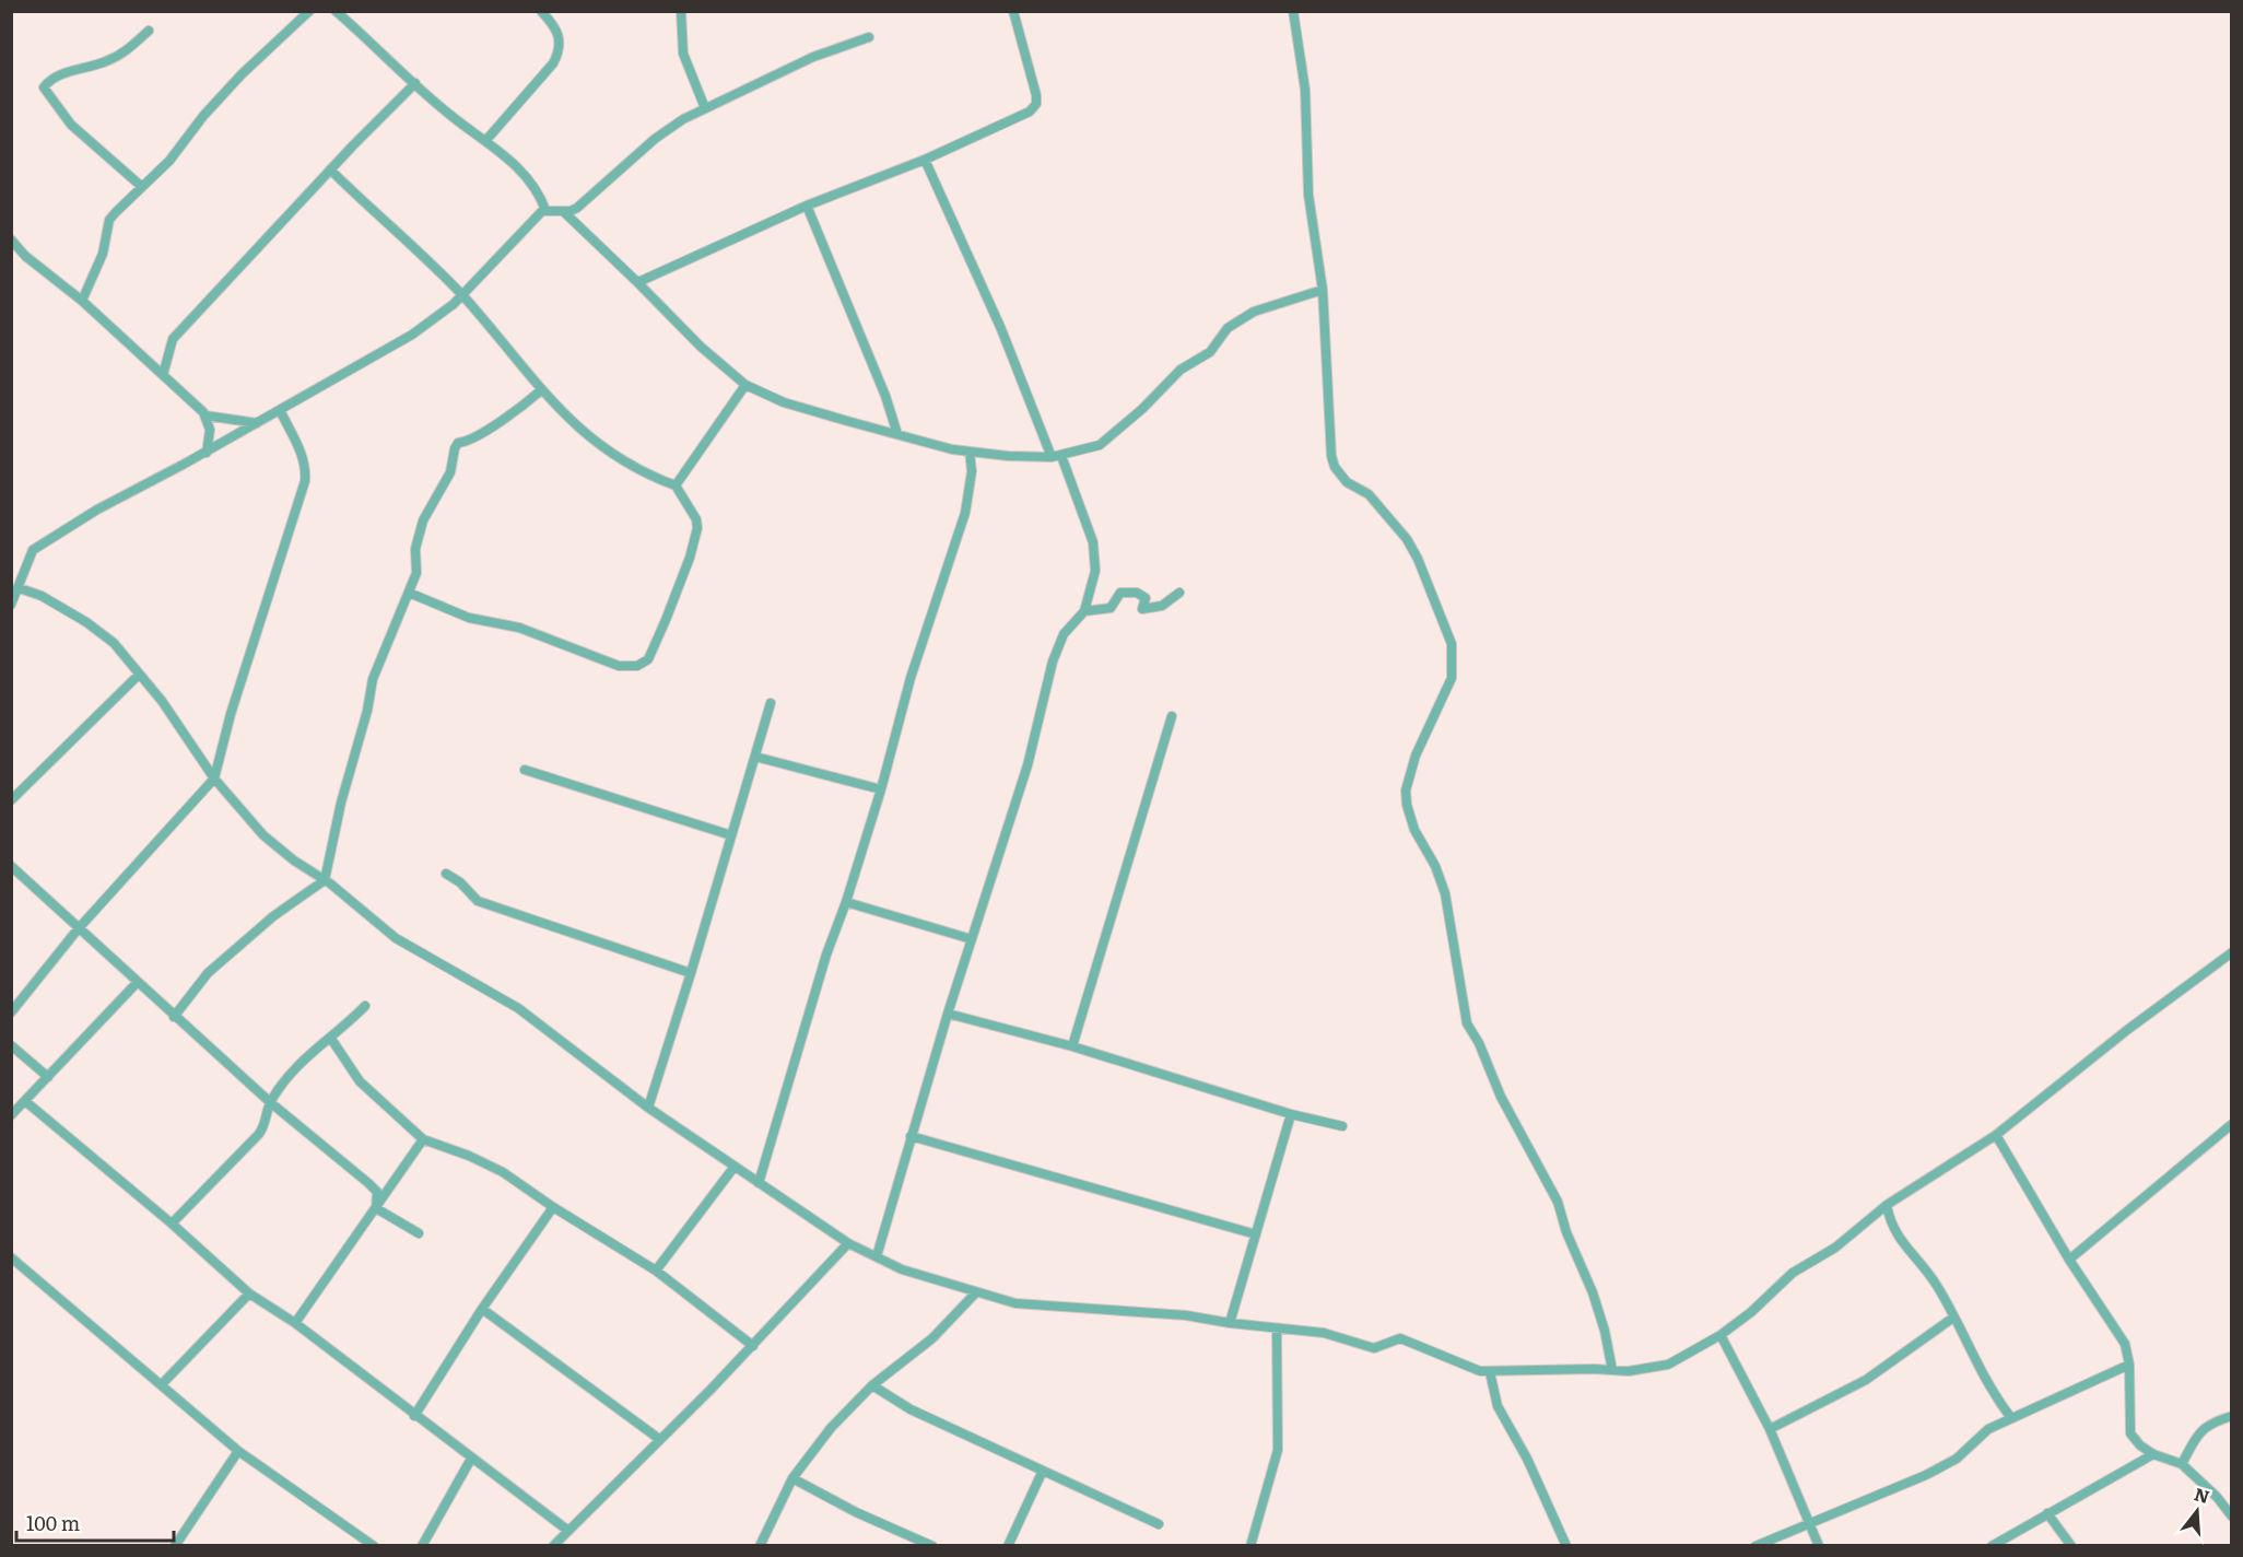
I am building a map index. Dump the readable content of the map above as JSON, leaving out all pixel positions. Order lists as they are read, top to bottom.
{
  "scale_bar": "100 m",
  "north": "top"
}
